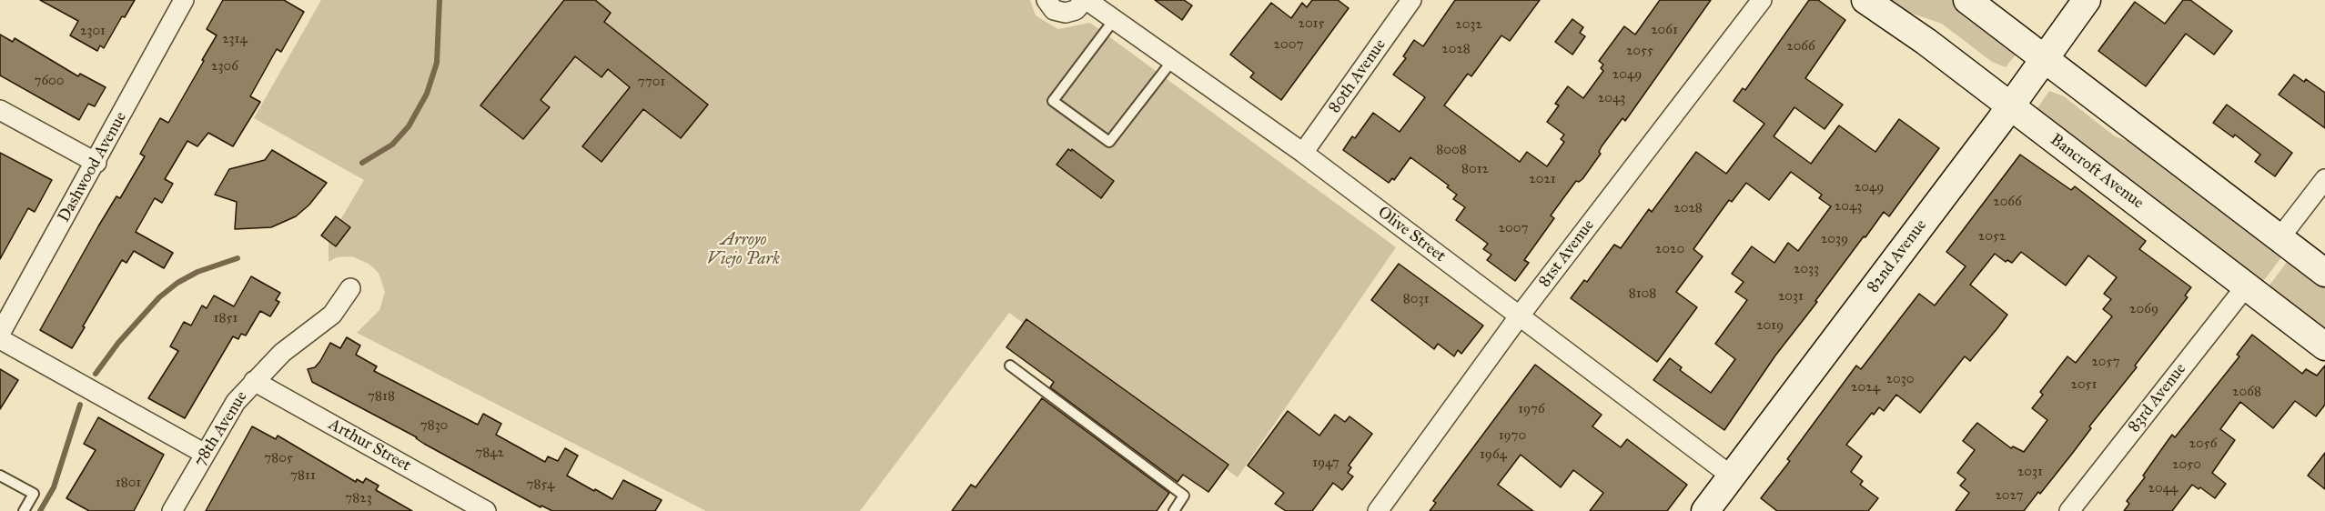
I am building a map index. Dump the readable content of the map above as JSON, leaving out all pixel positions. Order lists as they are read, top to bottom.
{
  "streets": {
    "main road": ["Bancroft Avenue", "82nd Avenue"],
    "street": [
      "80th Avenue",
      "Dashwood Avenue",
      "Olive Street",
      "81st Avenue",
      "83rd Avenue",
      "78th Avenue",
      "Arthur Street"
    ]
  },
  "crossings": [
    ["80th Avenue", "Olive Street"],
    ["Bancroft Avenue", "82nd Avenue"],
    ["Bancroft Avenue", "83rd Avenue"],
    ["Olive Street", "81st Avenue"],
    ["Olive Street", "82nd Avenue"],
    ["78th Avenue", "Arthur Street"]
  ],
  "parks": ["Arroyo Viejo Park"],
  "house_numbers": [
    "2015",
    "2032",
    "2061",
    "2301",
    "2314",
    "2007",
    "2066",
    "2028",
    "2055",
    "2306",
    "2049",
    "7600",
    "7701",
    "2043",
    "8008",
    "8012",
    "2021",
    "2049",
    "2066",
    "2043",
    "2028",
    "2007",
    "2052",
    "2039",
    "2020",
    "2033",
    "8108",
    "2031",
    "8031",
    "2069",
    "1851",
    "2019",
    "2057",
    "2030",
    "2051",
    "2024",
    "2068",
    "7818",
    "1976",
    "7830",
    "1970",
    "2056",
    "7842",
    "1964",
    "7805",
    "1947",
    "2050",
    "2031",
    "7811",
    "1801",
    "7854",
    "2044",
    "2027",
    "7823"
  ]
}
